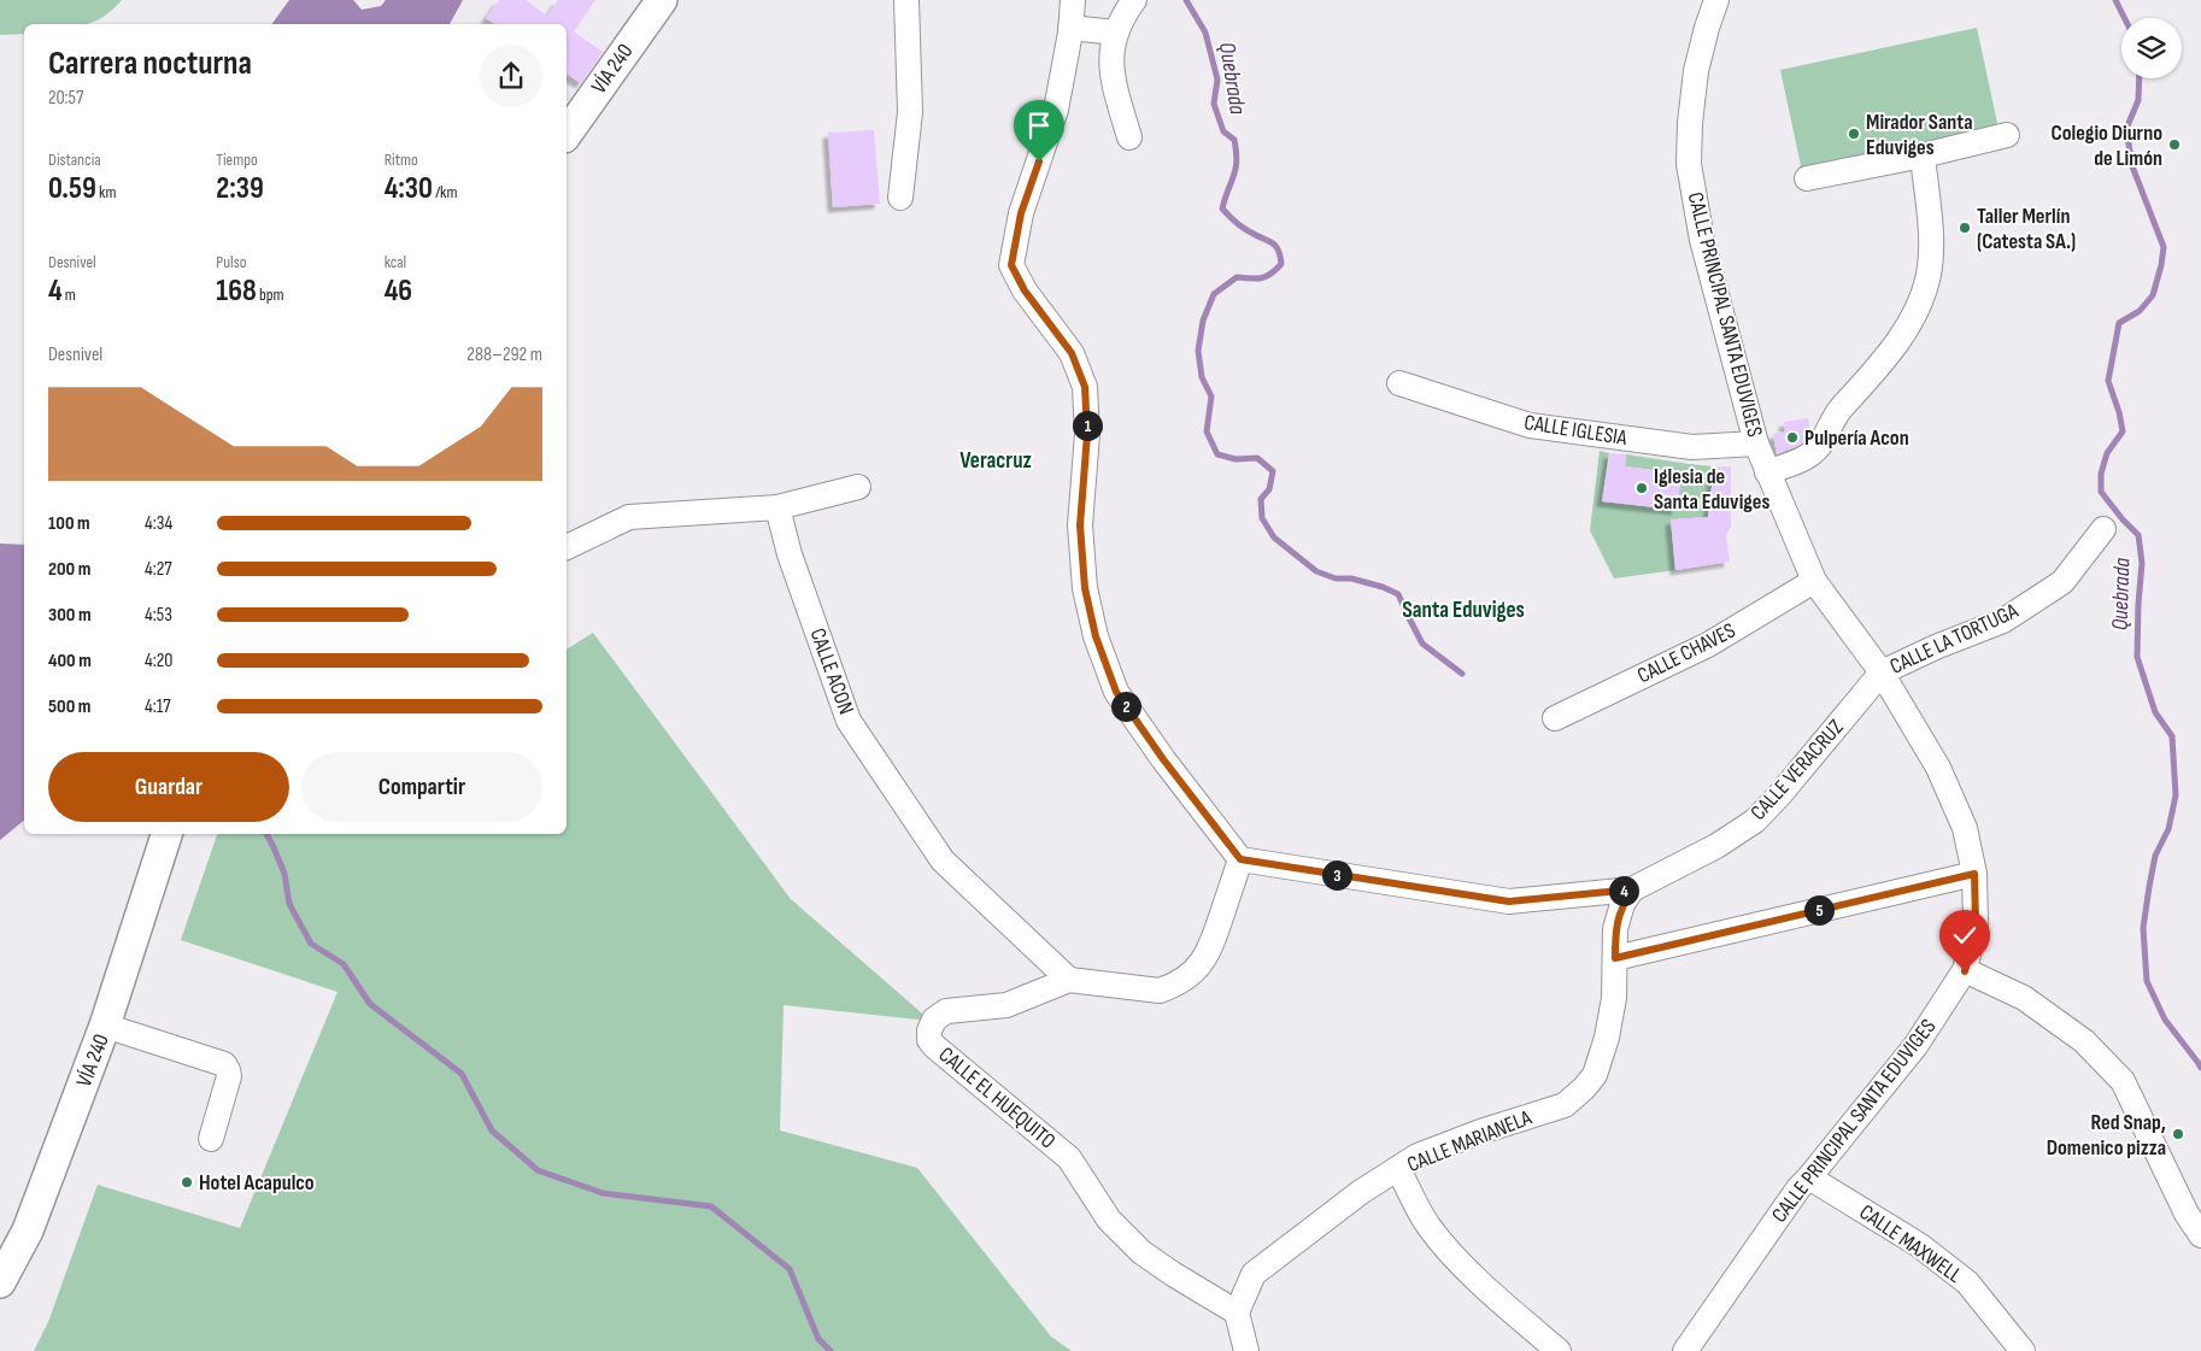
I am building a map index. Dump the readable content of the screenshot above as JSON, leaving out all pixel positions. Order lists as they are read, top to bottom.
{
  "streets": {
    "main road": ["VÍA 240"],
    "street": [
      "CALLE PRINCIPAL SANTA EDUVIGES",
      "CALLE IGLESIA",
      "CALLE LA TORTUGA",
      "CALLE CHAVES",
      "CALLE ACON",
      "CALLE VERACRUZ",
      "CALLE EL HUEQUITO",
      "CALLE MARIANELA",
      "CALLE MAXWELL"
    ]
  },
  "crossings": [
    ["CALLE PRINCIPAL SANTA EDUVIGES", "CALLE IGLESIA"],
    ["CALLE PRINCIPAL SANTA EDUVIGES", "CALLE LA TORTUGA"],
    ["CALLE PRINCIPAL SANTA EDUVIGES", "CALLE CHAVES"],
    ["CALLE PRINCIPAL SANTA EDUVIGES", "CALLE VERACRUZ"],
    ["CALLE PRINCIPAL SANTA EDUVIGES", "CALLE MAXWELL"],
    ["CALLE LA TORTUGA", "CALLE VERACRUZ"],
    ["CALLE ACON", "CALLE EL HUEQUITO"],
    ["CALLE VERACRUZ", "CALLE EL HUEQUITO"],
    ["CALLE VERACRUZ", "CALLE MARIANELA"],
    ["CALLE EL HUEQUITO", "CALLE MARIANELA"]
  ],
  "districts": ["Veracruz", "Santa Eduviges"],
  "water": ["Quebrada"],
  "places": [
    "Mirador Santa Eduviges",
    "Colegio Diurno de Limón",
    "Taller Merlín (Catesta SA.)",
    "Pulpería Acon",
    "Iglesia de Santa Eduviges",
    "Red Snap, Domenico pizza",
    "Hotel Acapulco"
  ],
  "page": {
    "heading": ["Carrera nocturna", "20:57"],
    "stats": [
      ["Distancia", "0.59 km"],
      ["Tiempo", "2:39"],
      ["Ritmo", "4:30 /km"],
      ["Desnivel", "4 m"],
      ["Pulso", "168 bpm"],
      ["kcal", "46"]
    ],
    "chart": ["Desnivel", "288–292 m"],
    "pins": [
      "1",
      "2",
      "3",
      "4",
      "5"
    ],
    "list": [
      {
        "name": "100 m",
        "note": "4:34"
      },
      {
        "name": "200 m",
        "note": "4:27"
      },
      {
        "name": "300 m",
        "note": "4:53"
      },
      {
        "name": "400 m",
        "note": "4:20"
      },
      {
        "name": "500 m",
        "note": "4:17"
      }
    ],
    "buttons": ["Guardar", "Compartir"]
  }
}
